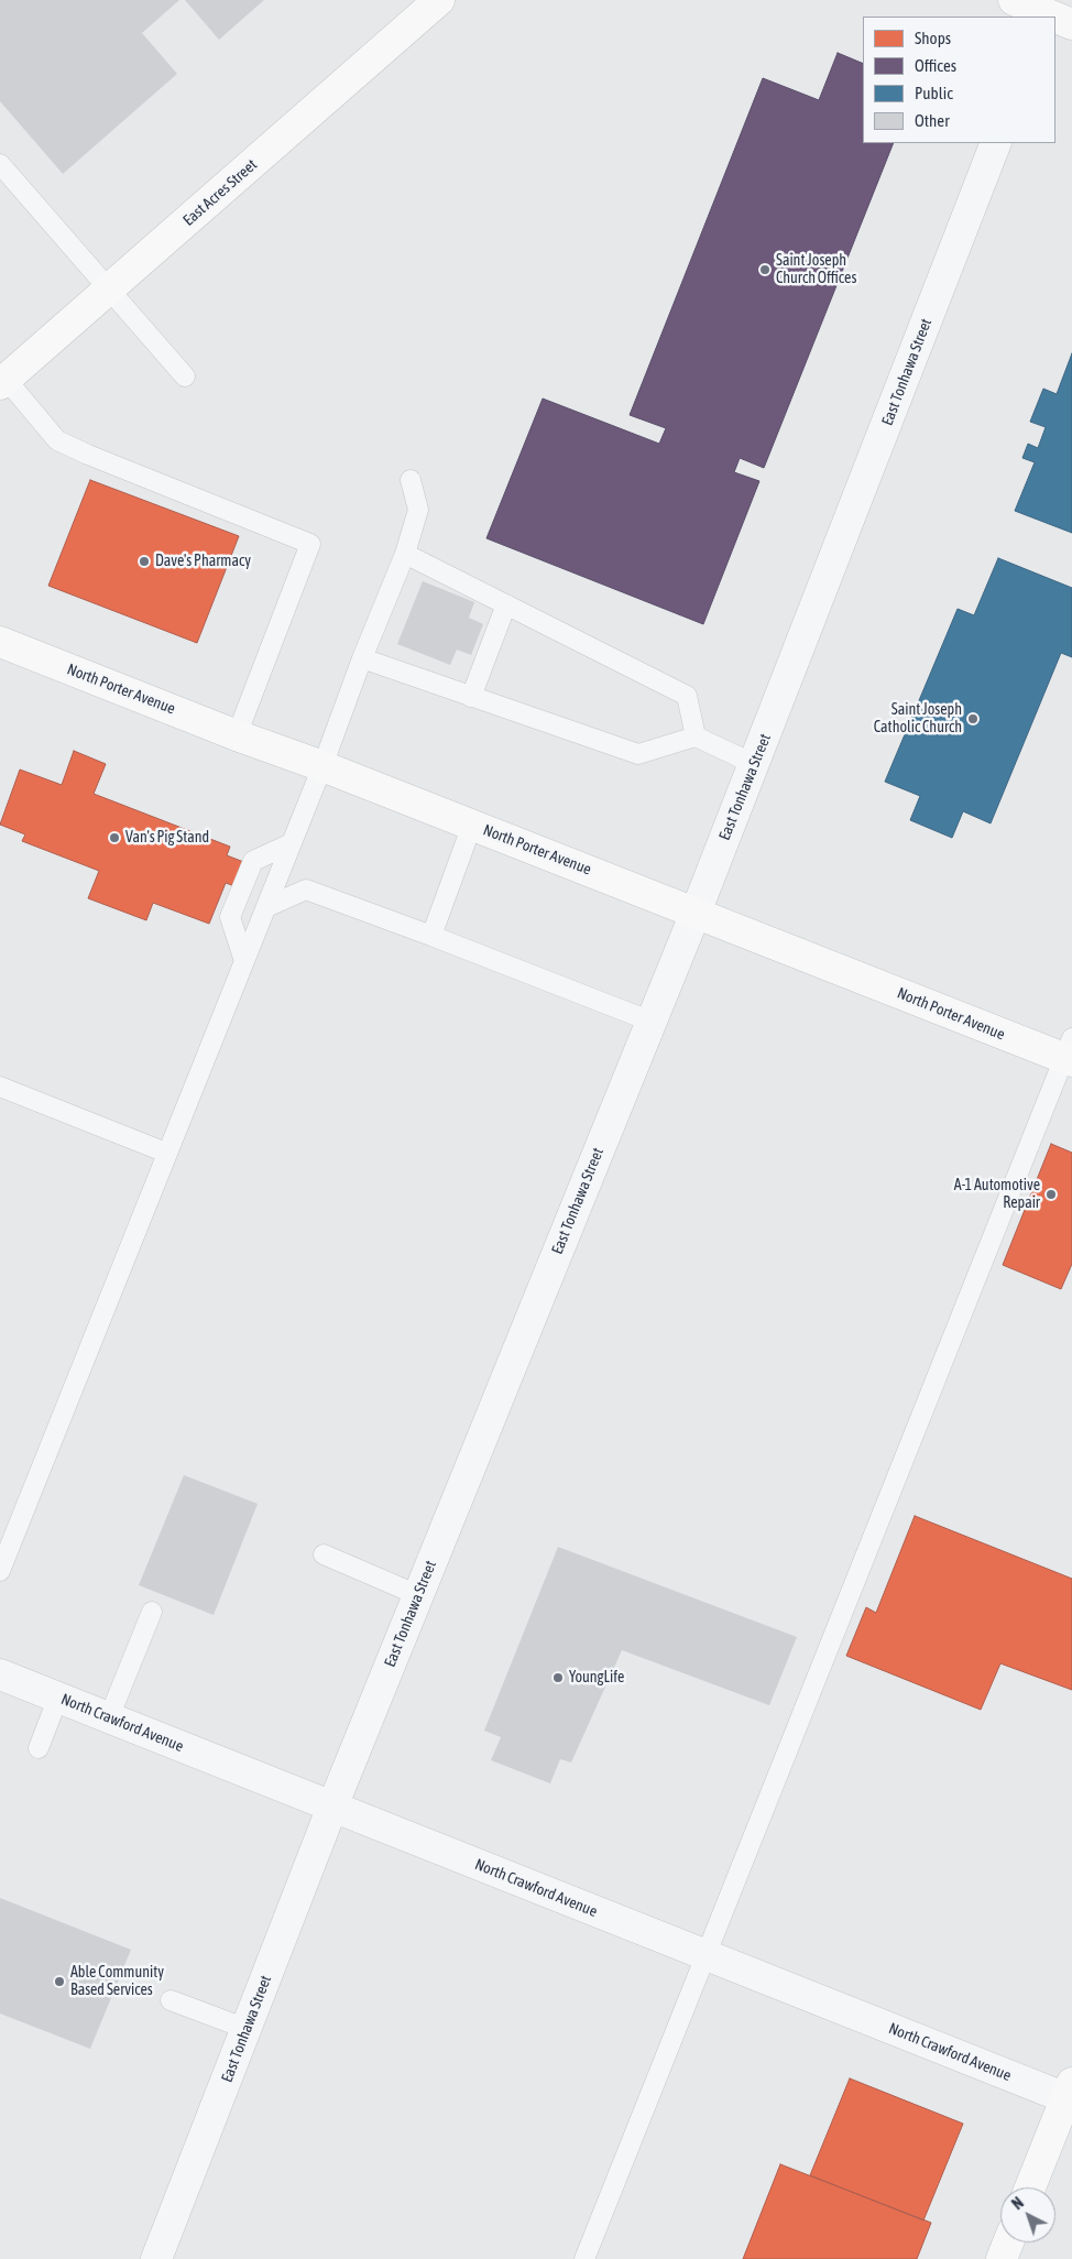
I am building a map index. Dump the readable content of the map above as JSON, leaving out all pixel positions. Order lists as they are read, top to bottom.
{
  "streets": {
    "main road": ["East Acres Street", "North Porter Avenue"],
    "street": ["East Tonhawa Street", "North Crawford Avenue"]
  },
  "crossings": [
    ["East Tonhawa Street", "North Porter Avenue"],
    ["East Tonhawa Street", "North Crawford Avenue"]
  ],
  "places": [
    "Saint Joseph Church Offices",
    "Dave's Pharmacy",
    "Saint Joseph Catholic Church",
    "Van's Pig Stand",
    "A-1 Automotive Repair",
    "YoungLife",
    "Able Community Based Services"
  ],
  "legend": [
    "Shops",
    "Offices",
    "Public",
    "Other"
  ],
  "north": "top left"
}
